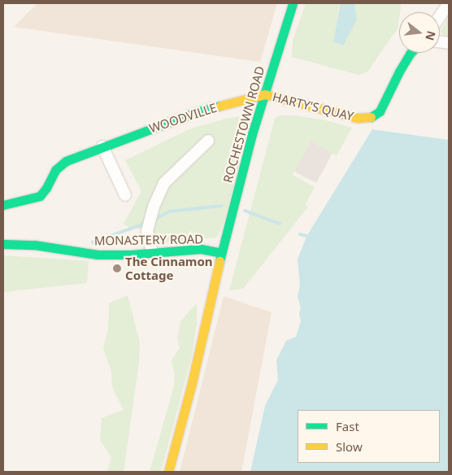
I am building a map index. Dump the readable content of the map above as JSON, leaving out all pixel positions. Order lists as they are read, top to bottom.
{
  "streets": {
    "street": [
      "HARTY'S QUAY",
      "WOODVILLE",
      "ROCHESTOWN ROAD",
      "MONASTERY ROAD"
    ]
  },
  "crossings": [
    ["HARTY'S QUAY", "WOODVILLE"],
    ["HARTY'S QUAY", "ROCHESTOWN ROAD"],
    ["WOODVILLE", "ROCHESTOWN ROAD"],
    ["ROCHESTOWN ROAD", "MONASTERY ROAD"]
  ],
  "places": ["The Cinnamon Cottage"],
  "legend": ["Fast", "Slow"],
  "north": "right"
}
